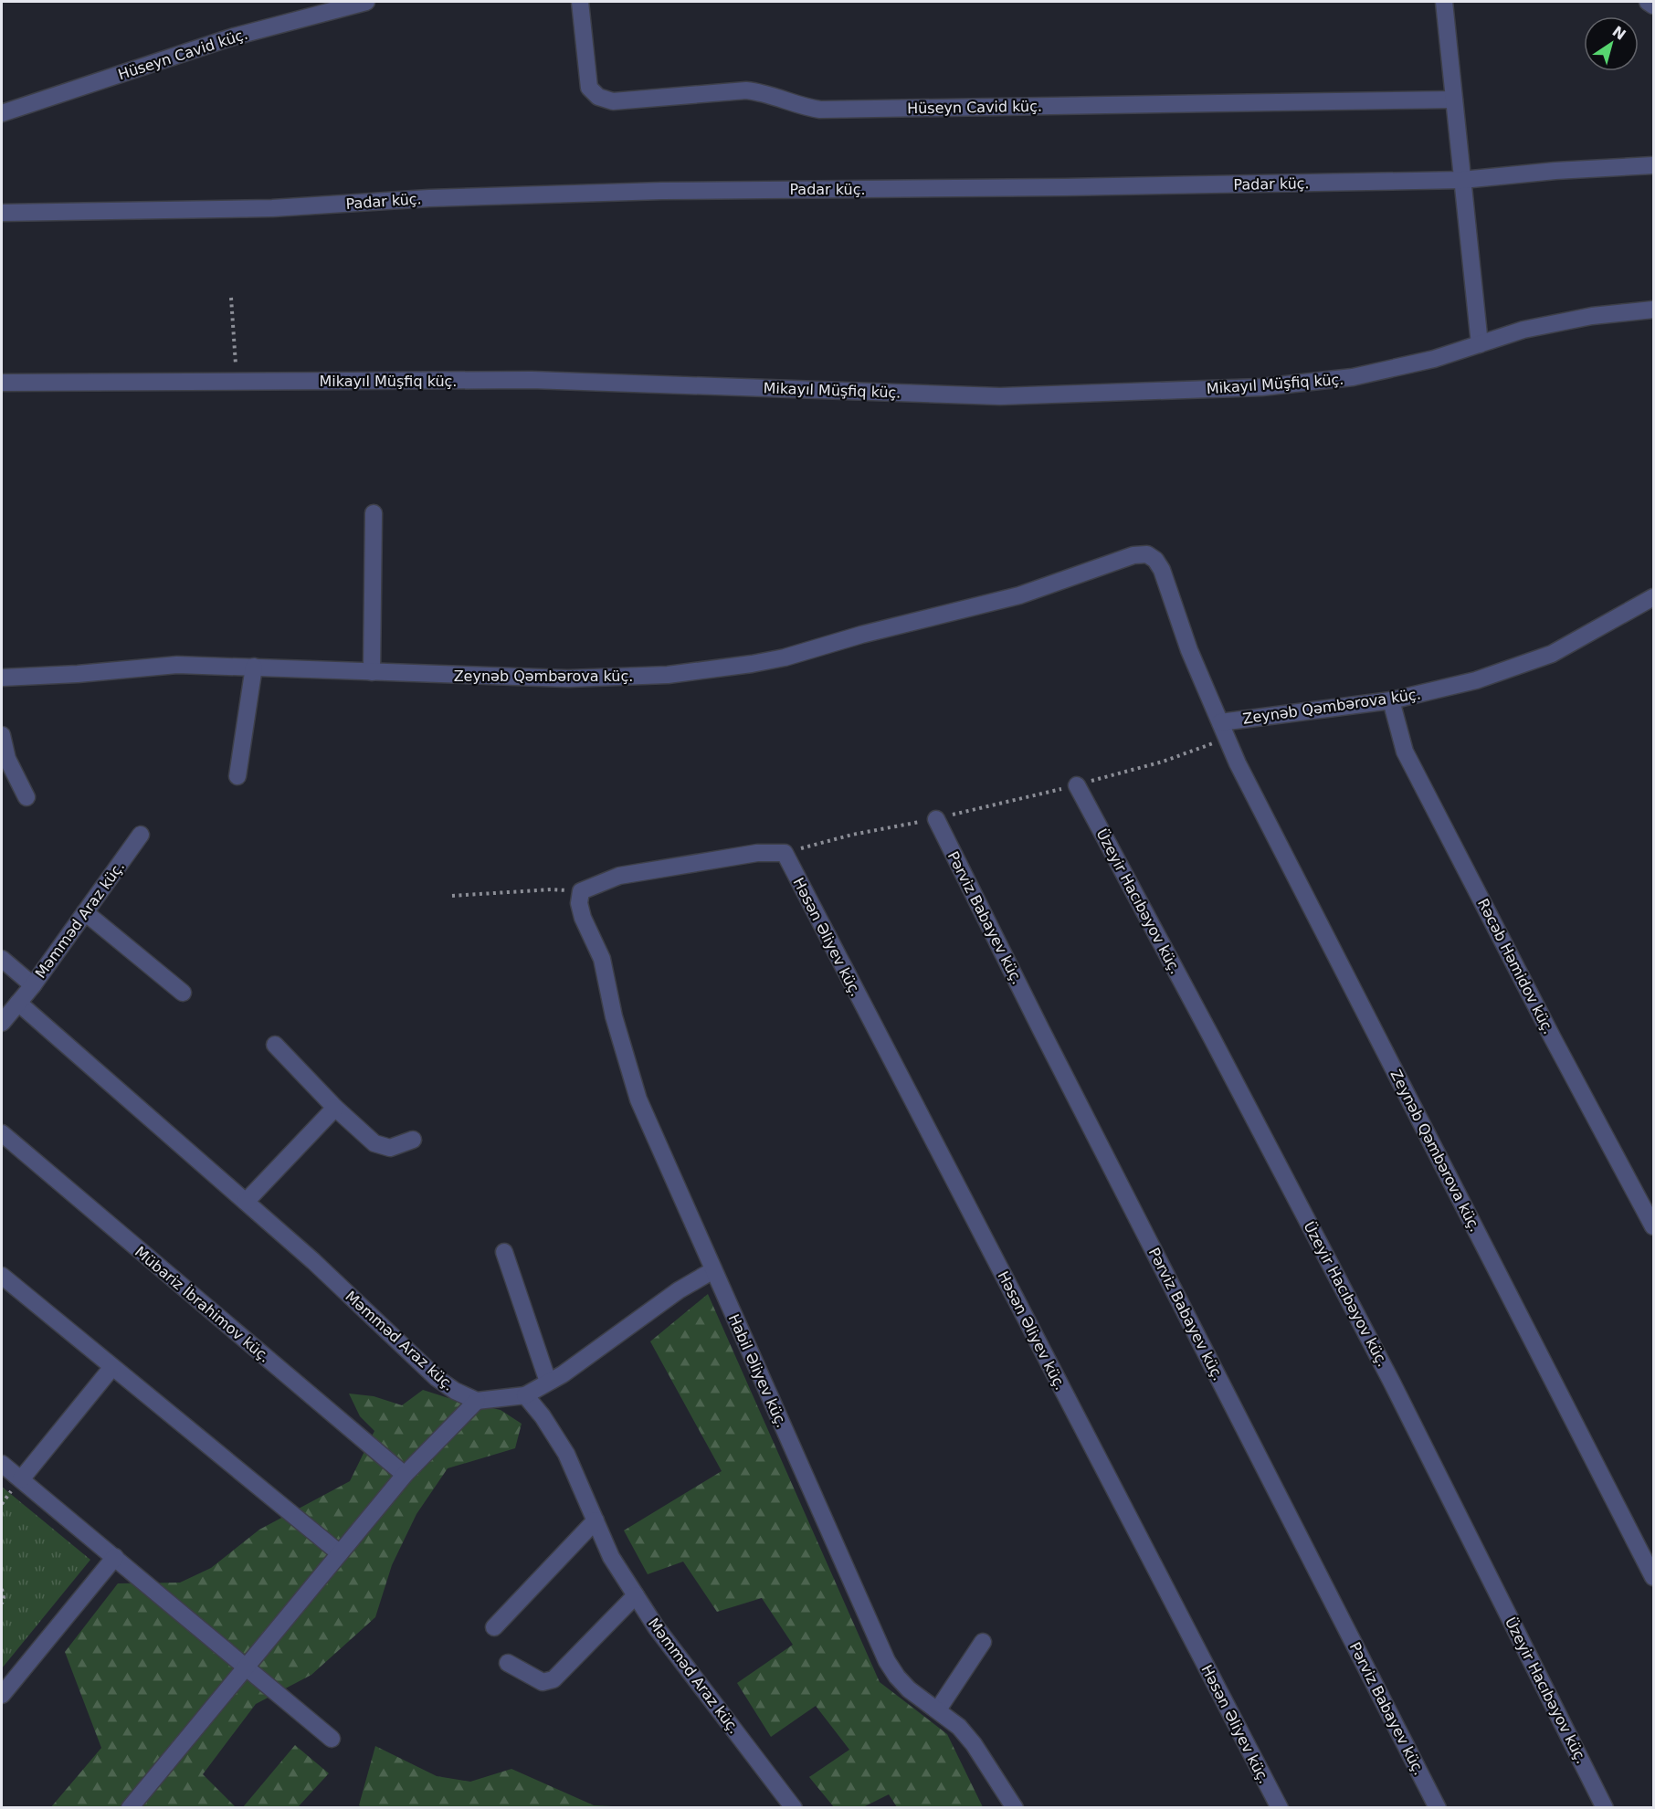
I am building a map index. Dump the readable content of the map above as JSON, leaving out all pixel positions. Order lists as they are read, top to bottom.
{
  "streets": {
    "street": [
      "Hüseyn Cavid küç.",
      "Padar küç.",
      "Mikayıl Müşfiq küç.",
      "Zeynəb Qəmbərova küç.",
      "Üzeyir Hacıbəyov küç.",
      "Pərviz Babayev küç.",
      "Məmməd Araz küç.",
      "Həsən Əliyev küç.",
      "Rəcəb Həmidov küç.",
      "Mübariz İbrahimov küç.",
      "Habil Əliyev küç."
    ]
  },
  "crossings": [
    ["Zeynəb Qəmbərova küç.", "Rəcəb Həmidov küç."]
  ],
  "north": "top right"
}
